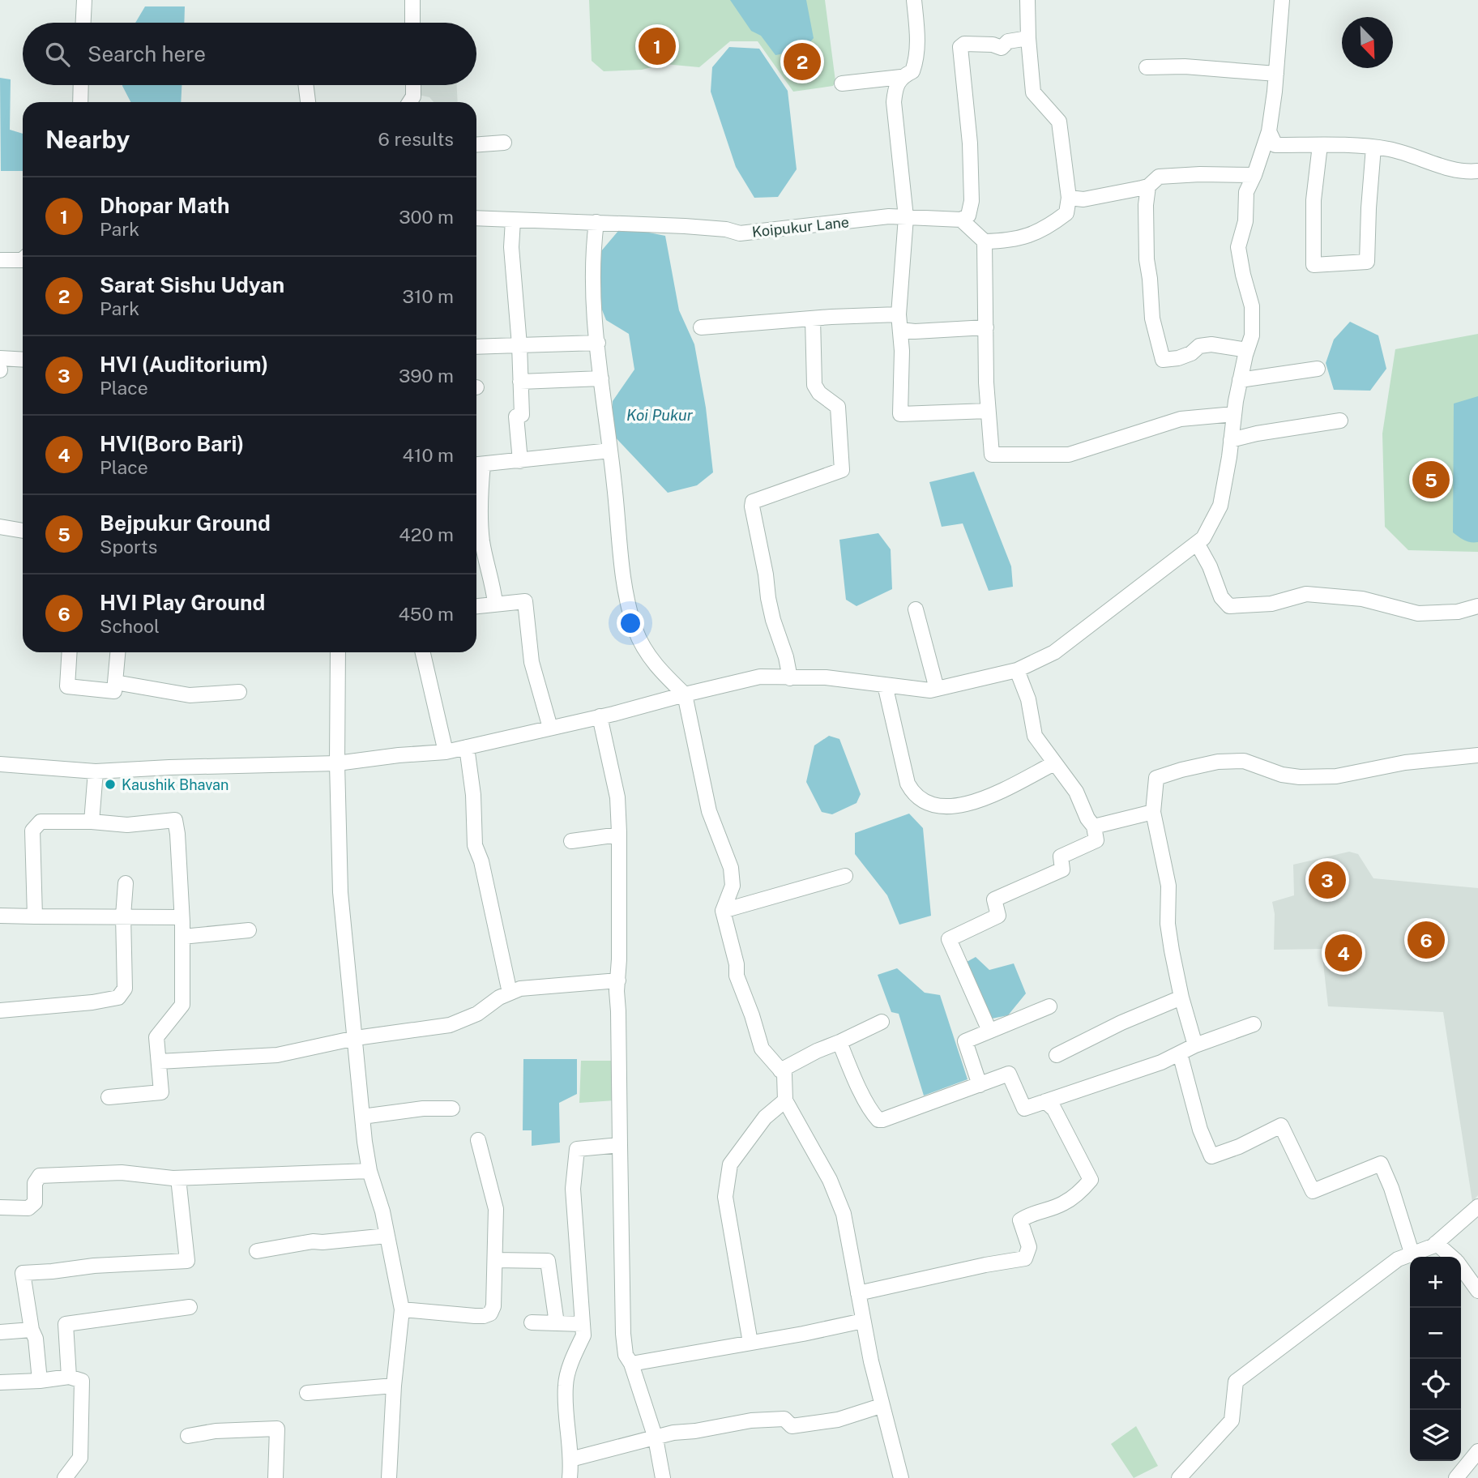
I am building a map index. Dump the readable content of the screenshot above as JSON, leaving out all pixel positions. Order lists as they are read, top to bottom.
{
  "streets": {
    "street": ["Koipukur Lane"]
  },
  "water": ["Koi Pukur"],
  "places": ["Kaushik Bhavan"],
  "north": "bottom right",
  "page": {
    "search": "Search here",
    "pins": [
      "1",
      "2",
      "5",
      "3",
      "6",
      "4"
    ],
    "heading": ["Nearby", "6 results"],
    "list": [
      {
        "mark": "1",
        "name": "Dhopar Math",
        "note": "Park",
        "value": "300 m"
      },
      {
        "mark": "2",
        "name": "Sarat Sishu Udyan",
        "note": "Park",
        "value": "310 m"
      },
      {
        "mark": "3",
        "name": "HVI (Auditorium)",
        "note": "Place",
        "value": "390 m"
      },
      {
        "mark": "4",
        "name": "HVI(Boro Bari)",
        "note": "Place",
        "value": "410 m"
      },
      {
        "mark": "5",
        "name": "Bejpukur Ground",
        "note": "Sports",
        "value": "420 m"
      },
      {
        "mark": "6",
        "name": "HVI Play Ground",
        "note": "School",
        "value": "450 m"
      }
    ],
    "map_buttons": ["+", "−"]
  }
}
